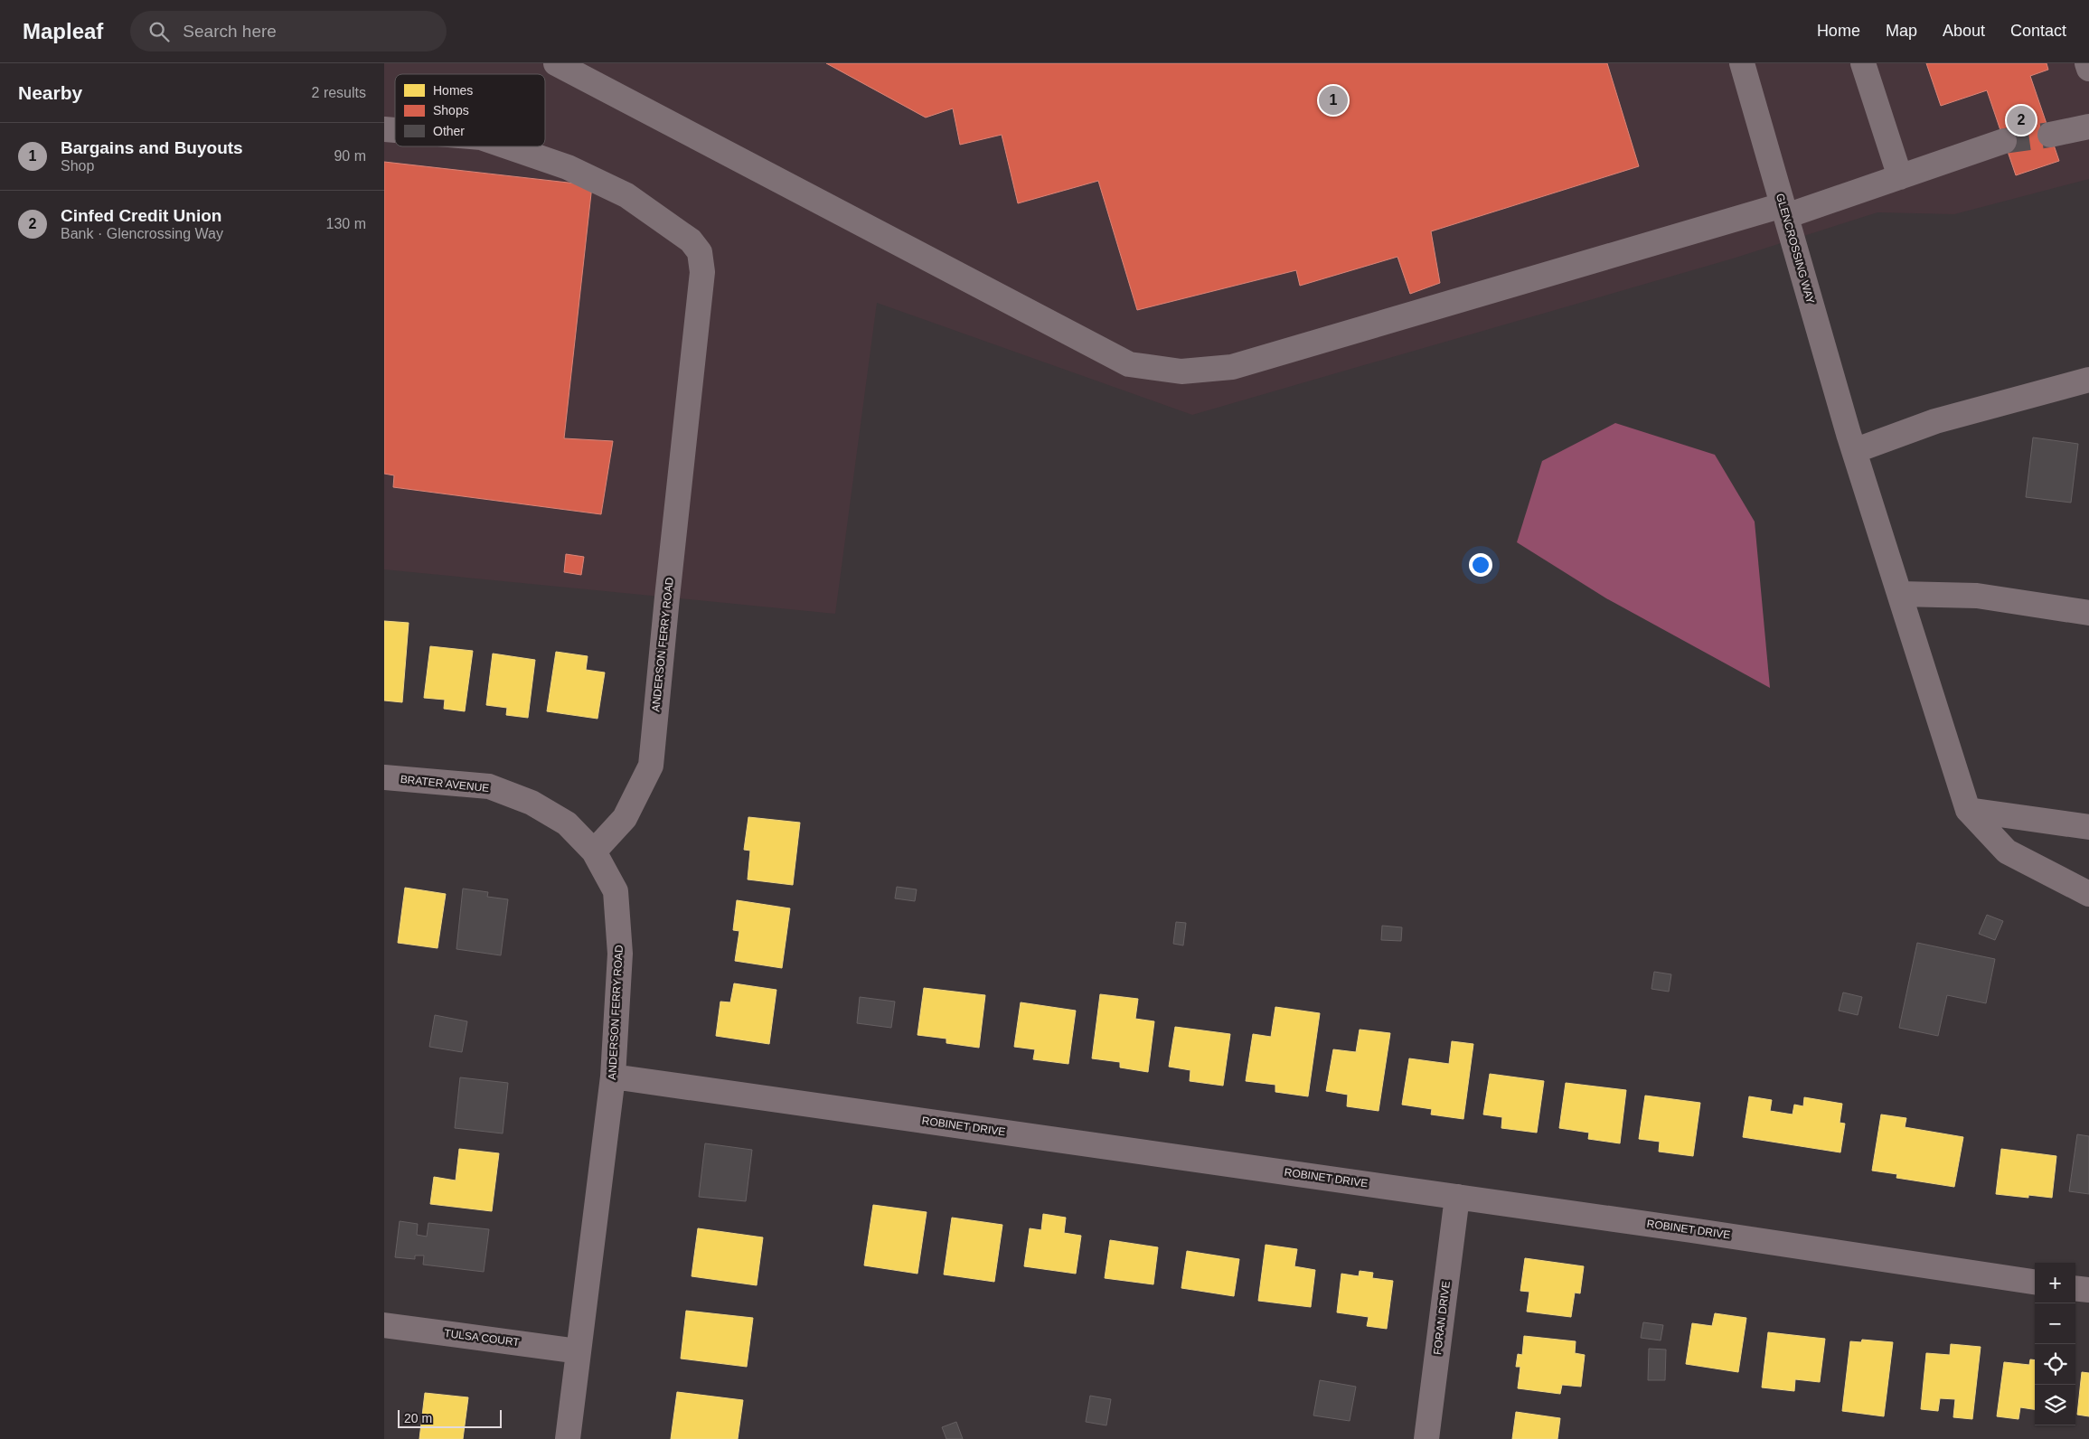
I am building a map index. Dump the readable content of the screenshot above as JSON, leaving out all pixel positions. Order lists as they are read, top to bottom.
{
  "streets": {
    "street": [
      "GLENCROSSING WAY",
      "ANDERSON FERRY ROAD",
      "BRATER AVENUE",
      "ROBINET DRIVE",
      "FORAN DRIVE",
      "TULSA COURT"
    ]
  },
  "crossings": [
    ["ANDERSON FERRY ROAD", "BRATER AVENUE"],
    ["ANDERSON FERRY ROAD", "ROBINET DRIVE"],
    ["ANDERSON FERRY ROAD", "TULSA COURT"],
    ["ROBINET DRIVE", "FORAN DRIVE"]
  ],
  "legend": ["Homes", "Shops", "Other"],
  "scale_bar": "20 m",
  "page": {
    "header": "Mapleaf",
    "search": "Search here",
    "nav": [
      "Home",
      "Map",
      "About",
      "Contact"
    ],
    "heading": ["Nearby", "2 results"],
    "pins": ["1", "2"],
    "list": [
      {
        "mark": "1",
        "name": "Bargains and Buyouts",
        "note": "Shop",
        "value": "90 m"
      },
      {
        "mark": "2",
        "name": "Cinfed Credit Union",
        "note": "Bank · Glencrossing Way",
        "value": "130 m"
      }
    ],
    "map_buttons": ["+", "−"],
    "scale": "20 m"
  }
}
